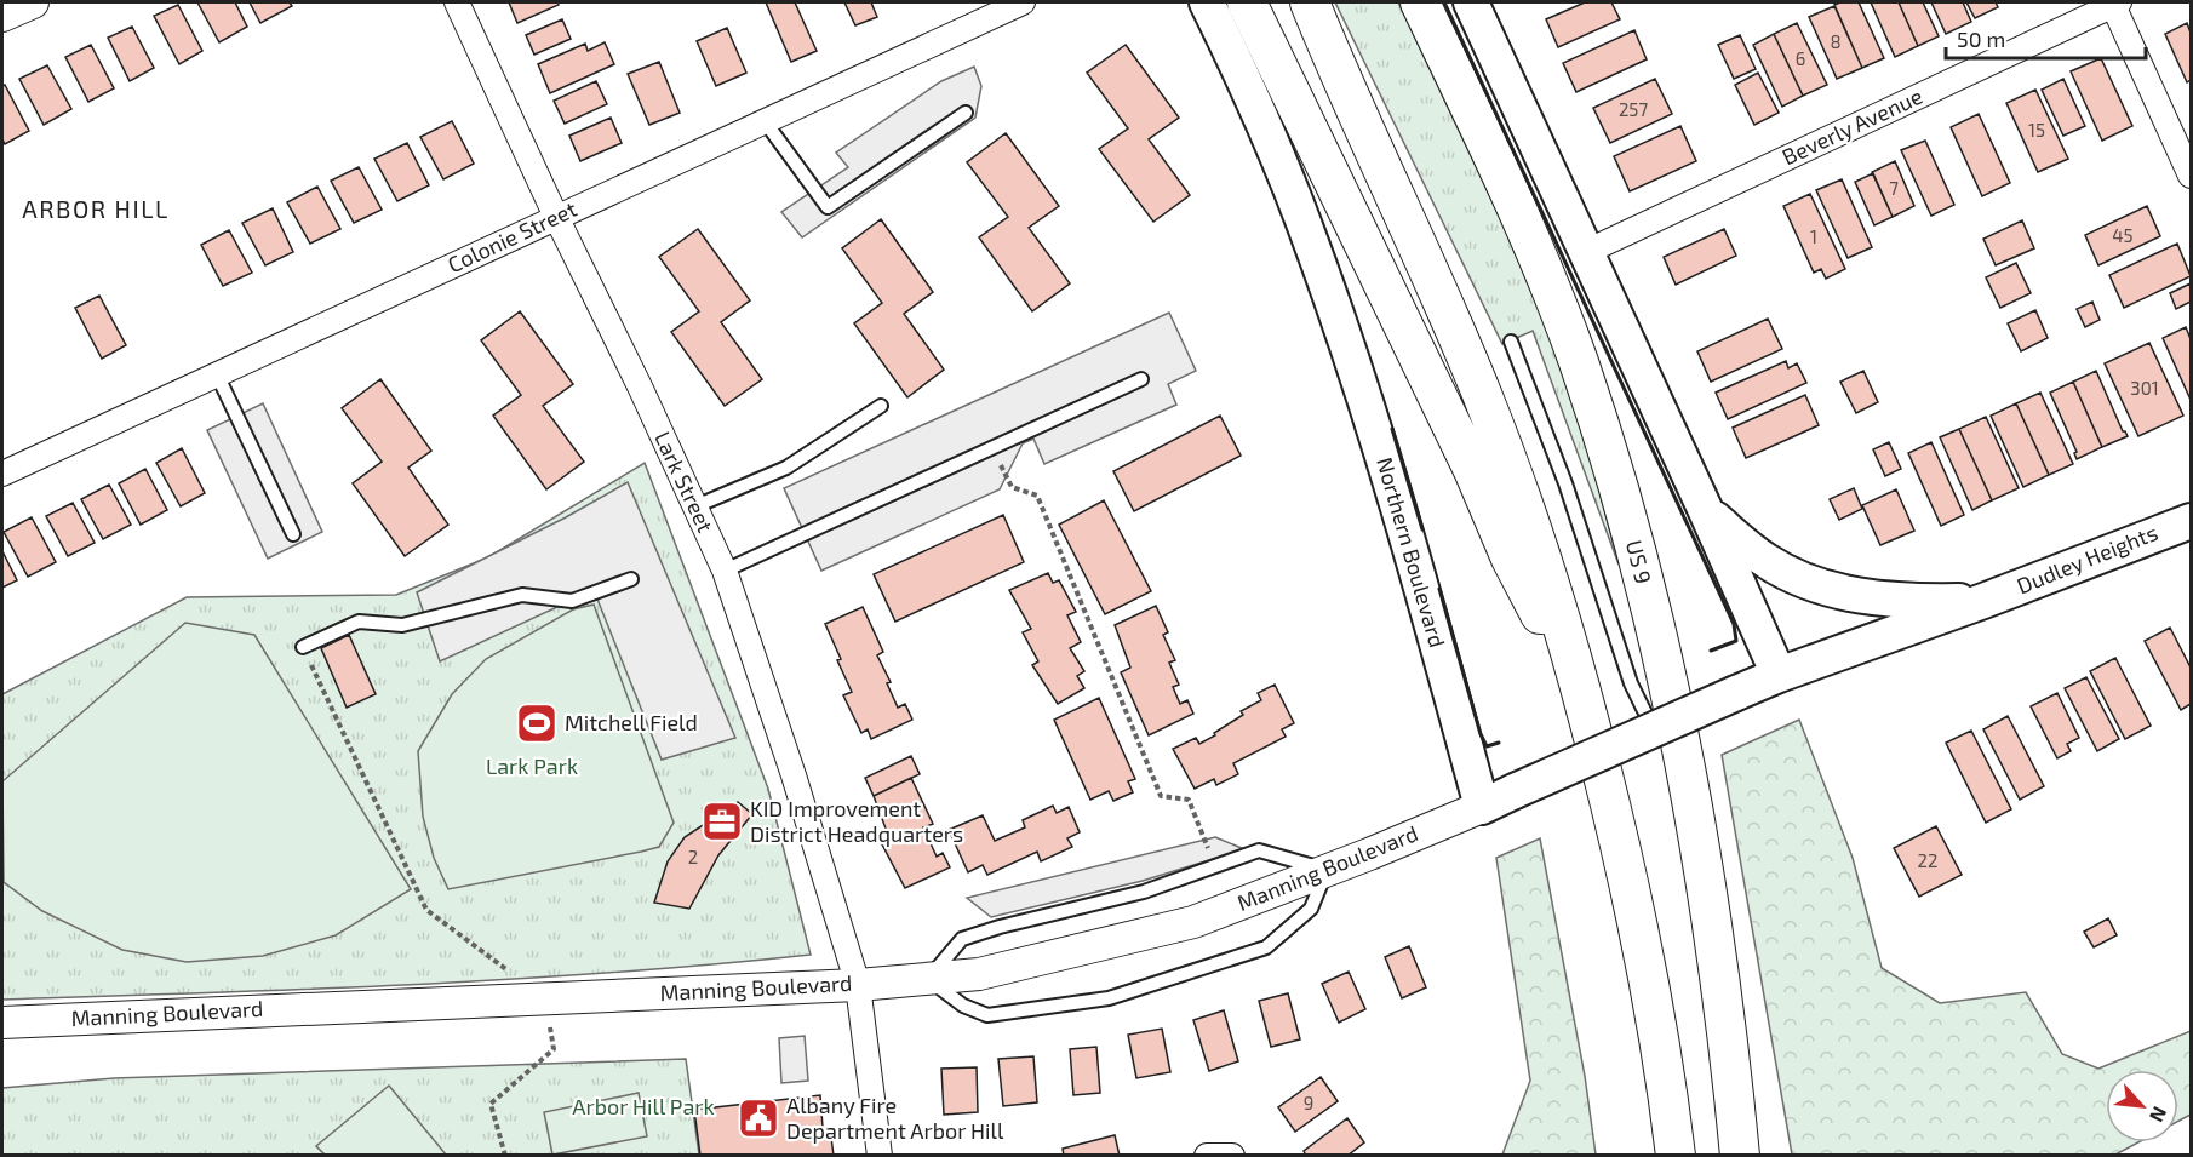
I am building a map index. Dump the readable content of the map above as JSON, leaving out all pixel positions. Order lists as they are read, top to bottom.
{
  "streets": {
    "main road": ["Northern Boulevard", "Dudley Heights", "US 9"],
    "street": [
      "Beverly Avenue",
      "Colonie Street",
      "Lark Street",
      "Manning Boulevard"
    ]
  },
  "crossings": [
    ["Colonie Street", "Lark Street"],
    ["Lark Street", "Manning Boulevard"],
    ["Northern Boulevard", "Manning Boulevard"]
  ],
  "districts": ["ARBOR HILL"],
  "parks": ["Lark Park", "Arbor Hill Park"],
  "places": {
    "sports": ["Mitchell Field"],
    "office": ["KID Improvement District Headquarters"],
    "public building": ["Albany Fire Department Arbor Hill"]
  },
  "house_numbers": [
    "8",
    "6",
    "257",
    "15",
    "7",
    "45",
    "1",
    "301",
    "2",
    "22",
    "9"
  ],
  "scale_bar": "50 m",
  "north": "bottom right"
}
